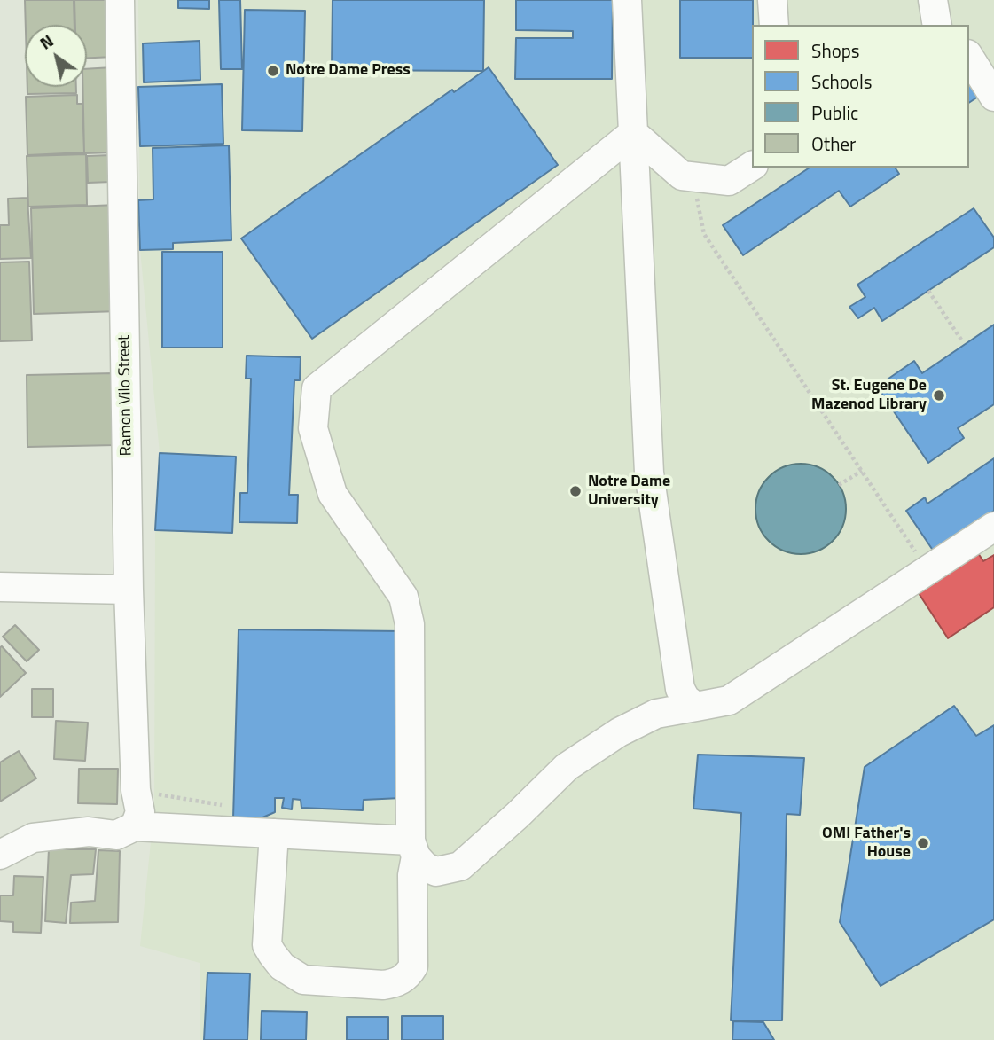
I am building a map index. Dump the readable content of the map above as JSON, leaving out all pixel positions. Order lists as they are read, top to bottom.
{
  "streets": {
    "street": ["Ramon Vilo Street"]
  },
  "places": [
    "Notre Dame Press",
    "St. Eugene De Mazenod Library",
    "Notre Dame University",
    "OMI Father's House"
  ],
  "legend": [
    "Shops",
    "Schools",
    "Public",
    "Other"
  ],
  "north": "top left"
}
